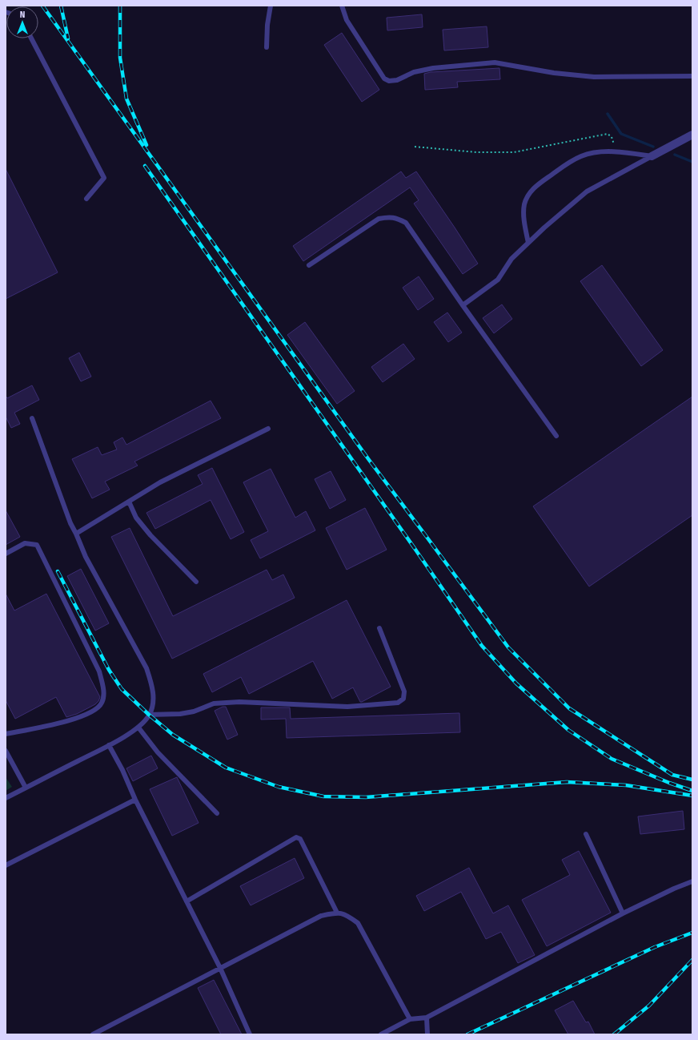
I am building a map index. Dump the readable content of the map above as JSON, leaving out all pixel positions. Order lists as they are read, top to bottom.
{
  "north": "top"
}
